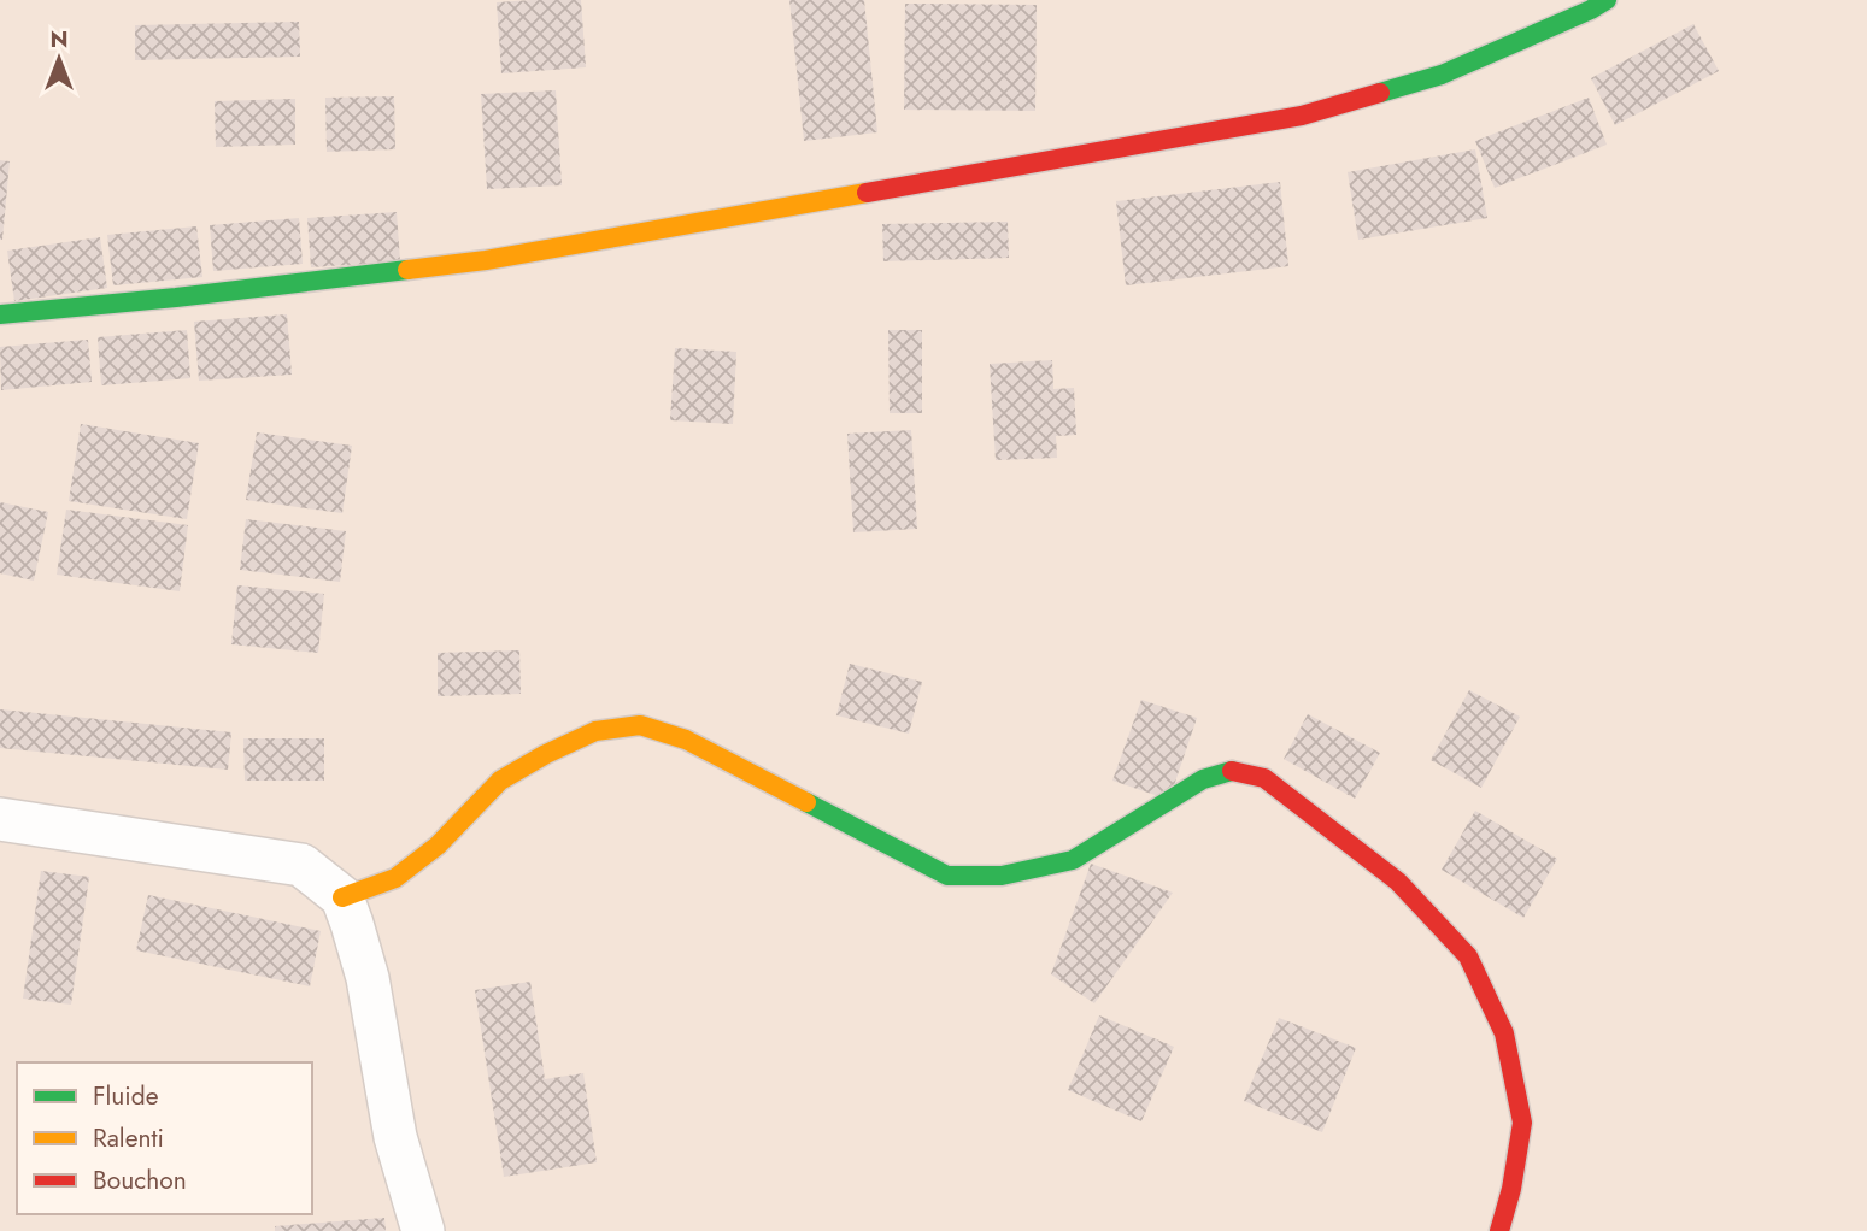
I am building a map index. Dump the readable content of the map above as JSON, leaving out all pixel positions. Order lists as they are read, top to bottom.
{
  "legend": ["Fluide", "Ralenti", "Bouchon"],
  "north": "top"
}
